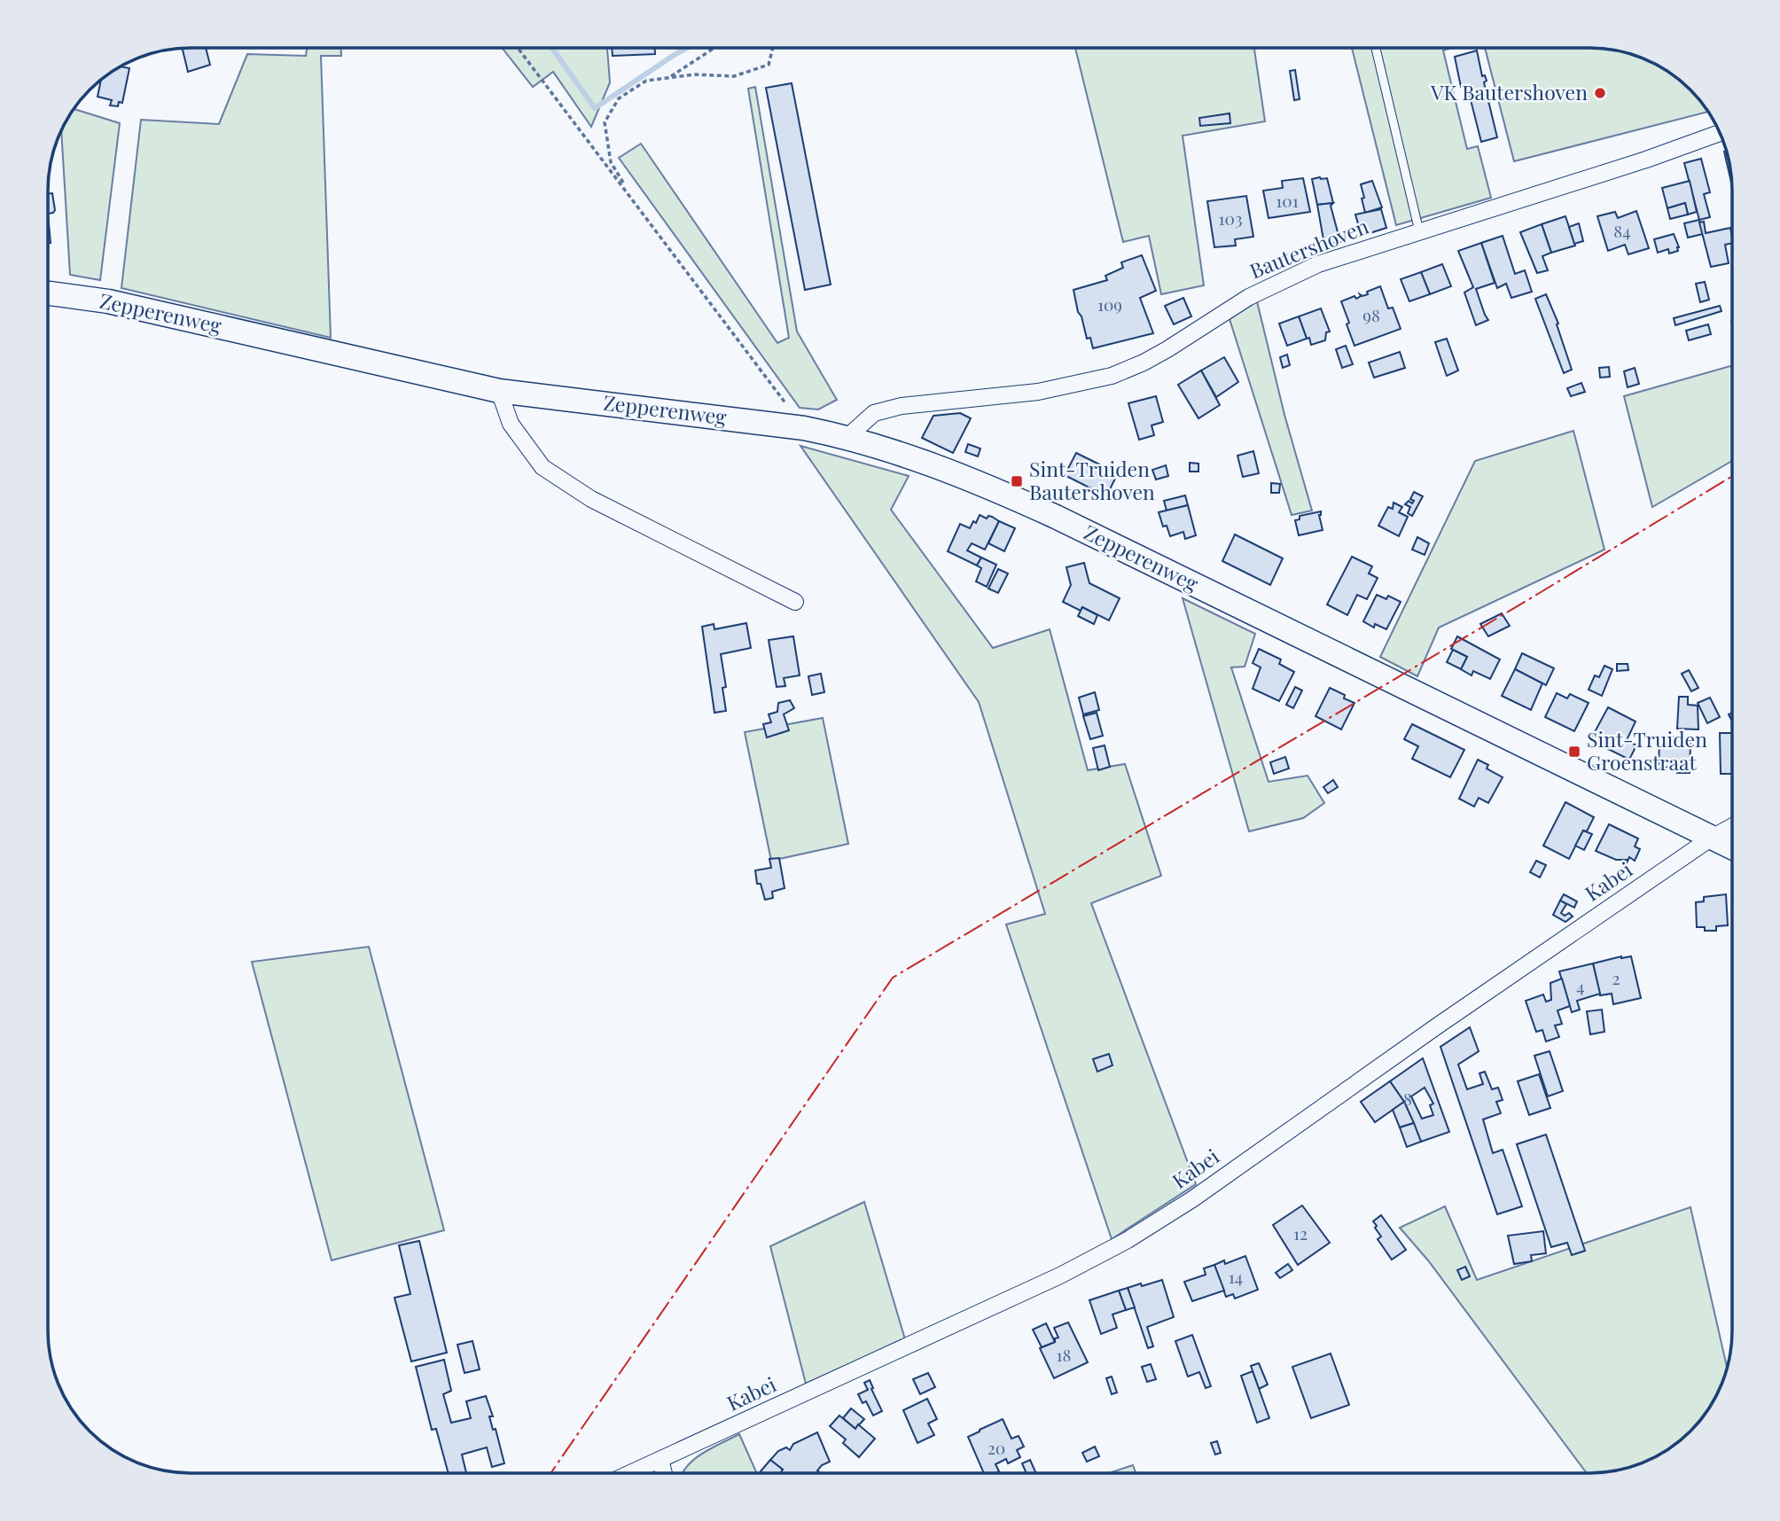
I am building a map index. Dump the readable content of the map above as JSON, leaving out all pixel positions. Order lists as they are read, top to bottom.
{
  "streets": {
    "street": ["Bautershoven", "Zepperenweg", "Kabei"]
  },
  "crossings": [
    ["Bautershoven", "Zepperenweg"],
    ["Zepperenweg", "Kabei"]
  ],
  "places": {
    "other": ["VK Bautershoven"],
    "transit": ["Sint-Truiden Bautershoven", "Sint-Truiden Groenstraat"]
  },
  "house_numbers": [
    "101",
    "103",
    "84",
    "109",
    "98",
    "2",
    "4",
    "8",
    "12",
    "14",
    "18",
    "20"
  ]
}
